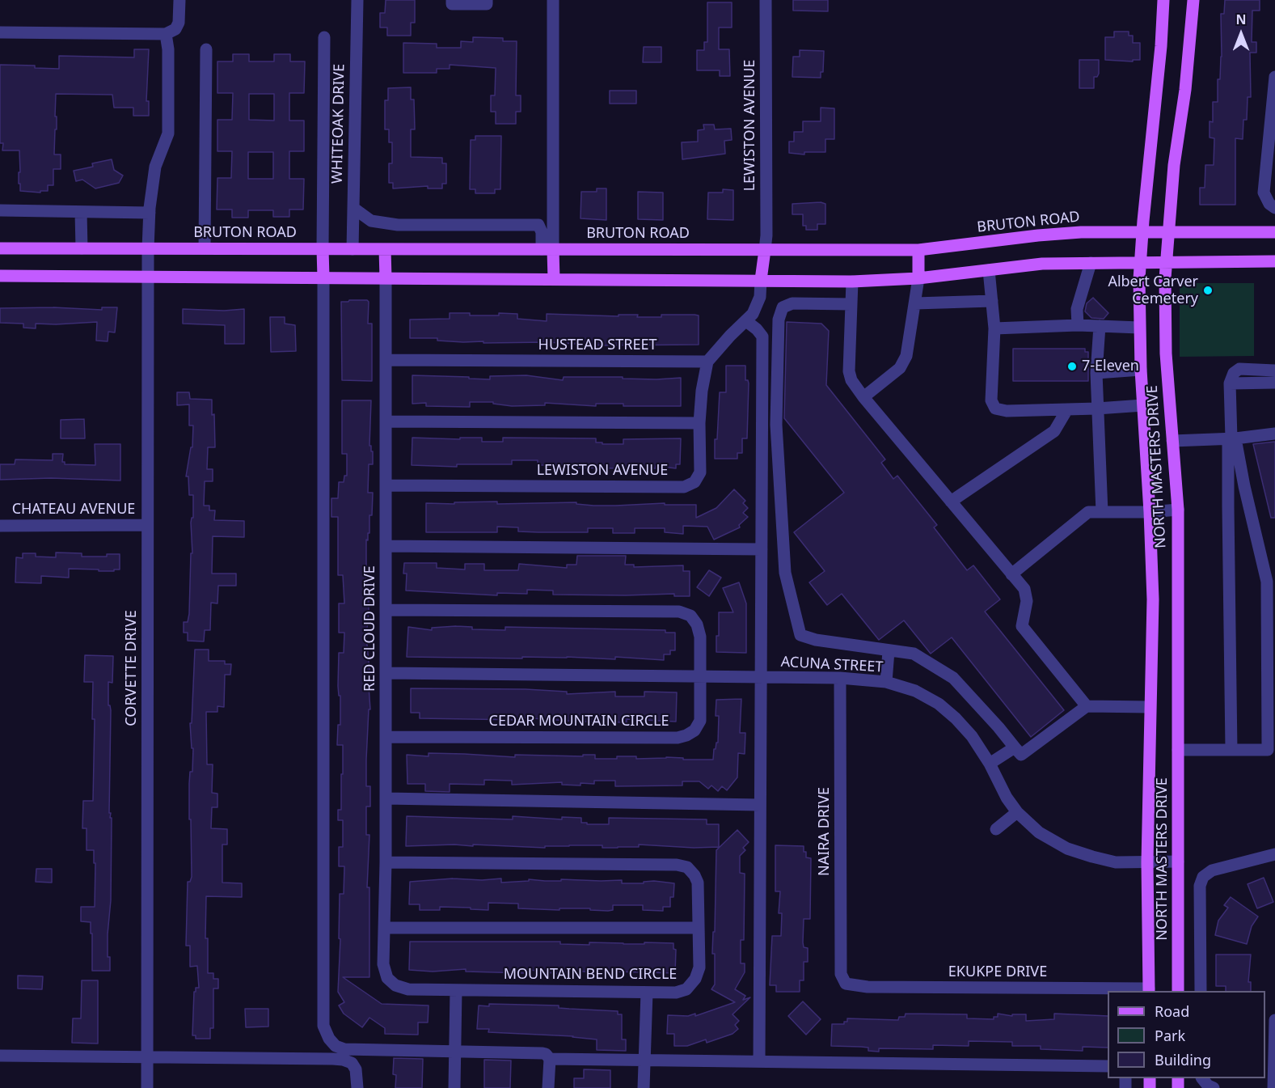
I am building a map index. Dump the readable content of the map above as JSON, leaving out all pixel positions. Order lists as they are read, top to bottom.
{
  "streets": {
    "main road": ["BRUTON ROAD", "NORTH MASTERS DRIVE"],
    "street": [
      "WHITEOAK DRIVE",
      "LEWISTON AVENUE",
      "HUSTEAD STREET",
      "CHATEAU AVENUE",
      "RED CLOUD DRIVE",
      "ACUNA STREET",
      "CORVETTE DRIVE",
      "CEDAR MOUNTAIN CIRCLE",
      "NAIRA DRIVE",
      "EKUKPE DRIVE",
      "MOUNTAIN BEND CIRCLE"
    ]
  },
  "crossings": [
    ["WHITEOAK DRIVE", "BRUTON ROAD"],
    ["LEWISTON AVENUE", "BRUTON ROAD"],
    ["LEWISTON AVENUE", "HUSTEAD STREET"],
    ["LEWISTON AVENUE", "RED CLOUD DRIVE"],
    ["BRUTON ROAD", "NORTH MASTERS DRIVE"],
    ["BRUTON ROAD", "CORVETTE DRIVE"],
    ["HUSTEAD STREET", "RED CLOUD DRIVE"],
    ["NORTH MASTERS DRIVE", "ACUNA STREET"],
    ["NORTH MASTERS DRIVE", "EKUKPE DRIVE"],
    ["CHATEAU AVENUE", "CORVETTE DRIVE"],
    ["RED CLOUD DRIVE", "ACUNA STREET"],
    ["RED CLOUD DRIVE", "CEDAR MOUNTAIN CIRCLE"],
    ["RED CLOUD DRIVE", "MOUNTAIN BEND CIRCLE"],
    ["ACUNA STREET", "CEDAR MOUNTAIN CIRCLE"],
    ["ACUNA STREET", "NAIRA DRIVE"],
    ["NAIRA DRIVE", "EKUKPE DRIVE"]
  ],
  "places": ["Albert Carver Cemetery", "7-Eleven"],
  "legend": ["Road", "Park", "Building"],
  "north": "top"
}
